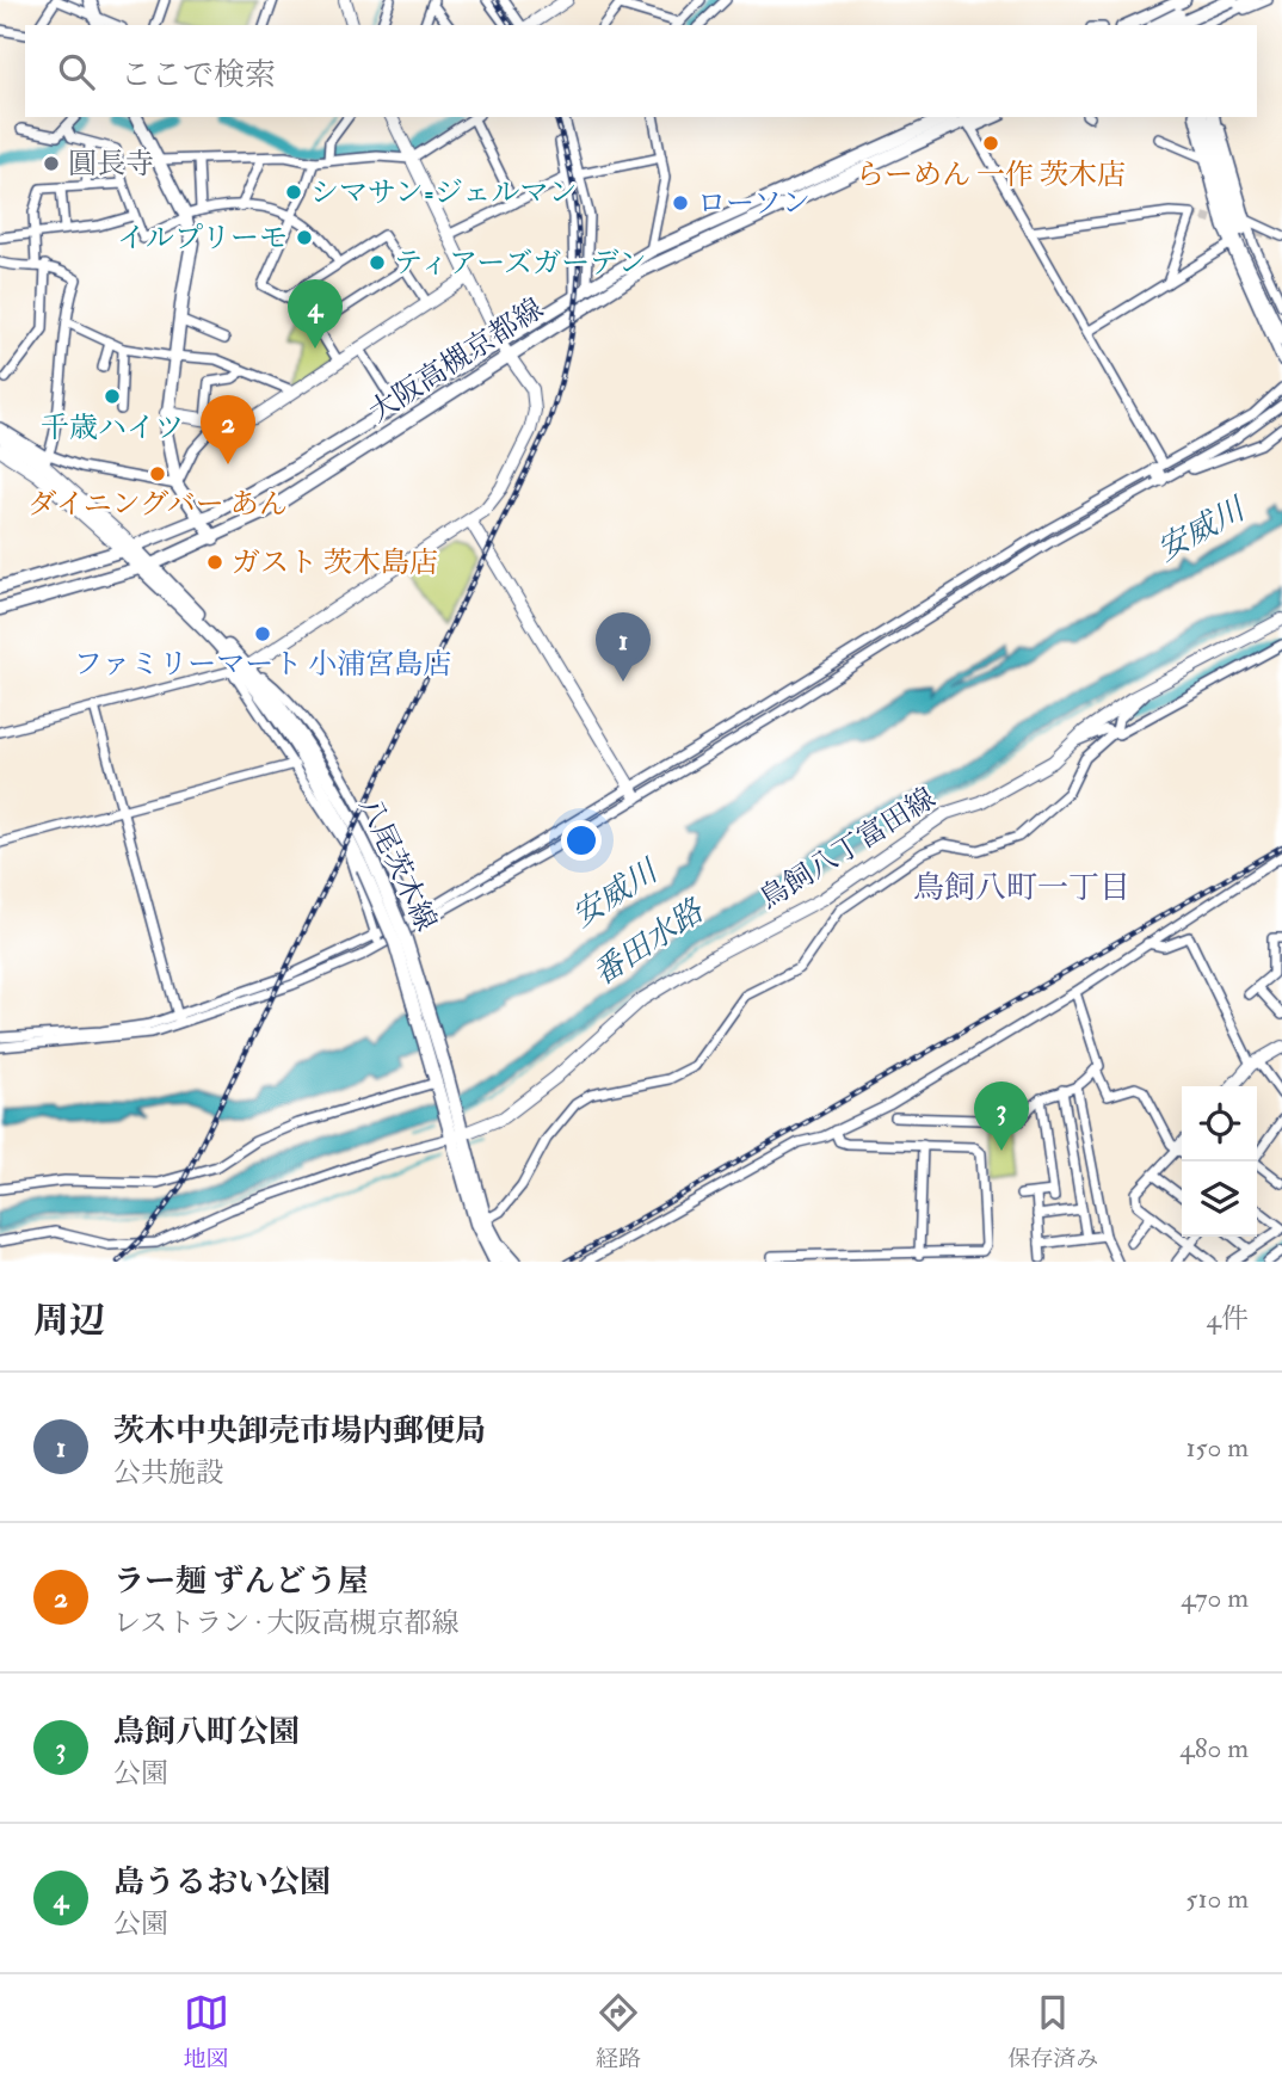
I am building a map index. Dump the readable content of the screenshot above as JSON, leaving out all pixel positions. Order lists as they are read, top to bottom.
{
  "streets": {
    "main road": ["大阪高槻京都線", "八尾茨木線"],
    "street": ["鳥飼八丁富田線"]
  },
  "crossings": [
    ["大阪高槻京都線", "八尾茨木線"],
    ["鳥飼八丁富田線", "八尾茨木線"]
  ],
  "districts": ["鳥飼八町一丁目"],
  "water": ["安威川", "番田水路"],
  "places": [
    "らーめん 一作 茨木店",
    "圓長寺",
    "シマサン=ジェルマン",
    "ローソン",
    "イルプリーモ",
    "ティアーズガーデン",
    "千歳ハイツ",
    "ダイニングバー あん",
    "ガスト 茨木島店",
    "ファミリーマート 小浦宮島店"
  ],
  "page": {
    "search": "ここで検索",
    "pins": [
      "4",
      "2",
      "1",
      "3"
    ],
    "heading": ["周辺", "4件"],
    "list": [
      {
        "mark": "1",
        "name": "茨木中央卸売市場内郵便局",
        "note": "公共施設",
        "value": "150 m"
      },
      {
        "mark": "2",
        "name": "ラー麺 ずんどう屋",
        "note": "レストラン · 大阪高槻京都線",
        "value": "470 m"
      },
      {
        "mark": "3",
        "name": "鳥飼八町公園",
        "note": "公園",
        "value": "480 m"
      },
      {
        "mark": "4",
        "name": "島うるおい公園",
        "note": "公園",
        "value": "510 m"
      }
    ],
    "nav": ["地図", "経路", "保存済み"]
  }
}
